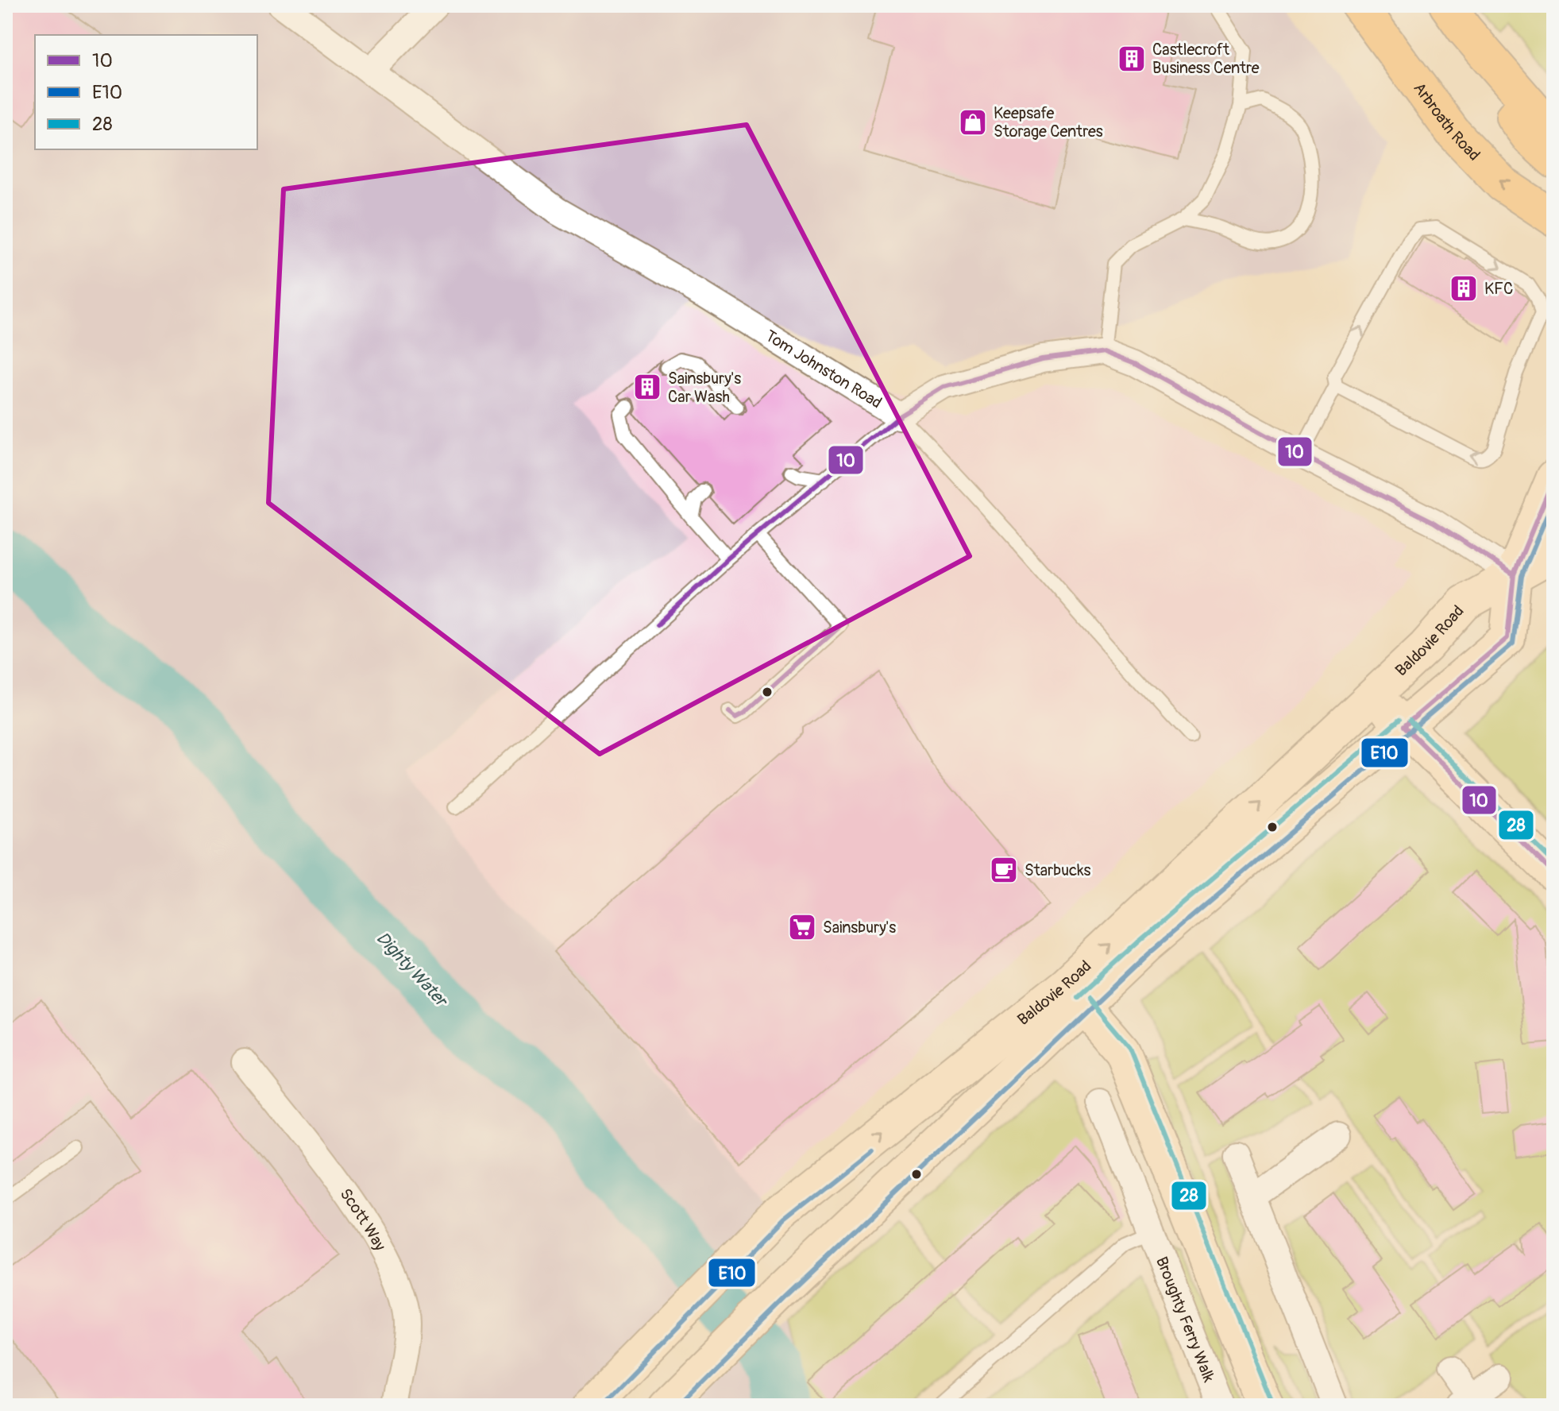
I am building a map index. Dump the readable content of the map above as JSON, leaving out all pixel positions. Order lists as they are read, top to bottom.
{
  "streets": {
    "main road": ["Arbroath Road", "Baldovie Road"],
    "street": ["Tom Johnston Road", "Scott Way", "Broughty Ferry Walk"]
  },
  "crossings": [
    ["Tom Johnston Road", "Baldovie Road"]
  ],
  "water": ["Dighty Water"],
  "places": {
    "building": ["Castlecroft Business Centre", "KFC", "Sainsbury's Car Wash"],
    "shop": ["Keepsafe Storage Centres"],
    "cafe": ["Starbucks"],
    "supermarket": ["Sainsbury's"]
  },
  "lines": ["transit line 10", "transit line E10", "transit line 28"],
  "legend": ["10", "E10", "28"]
}
